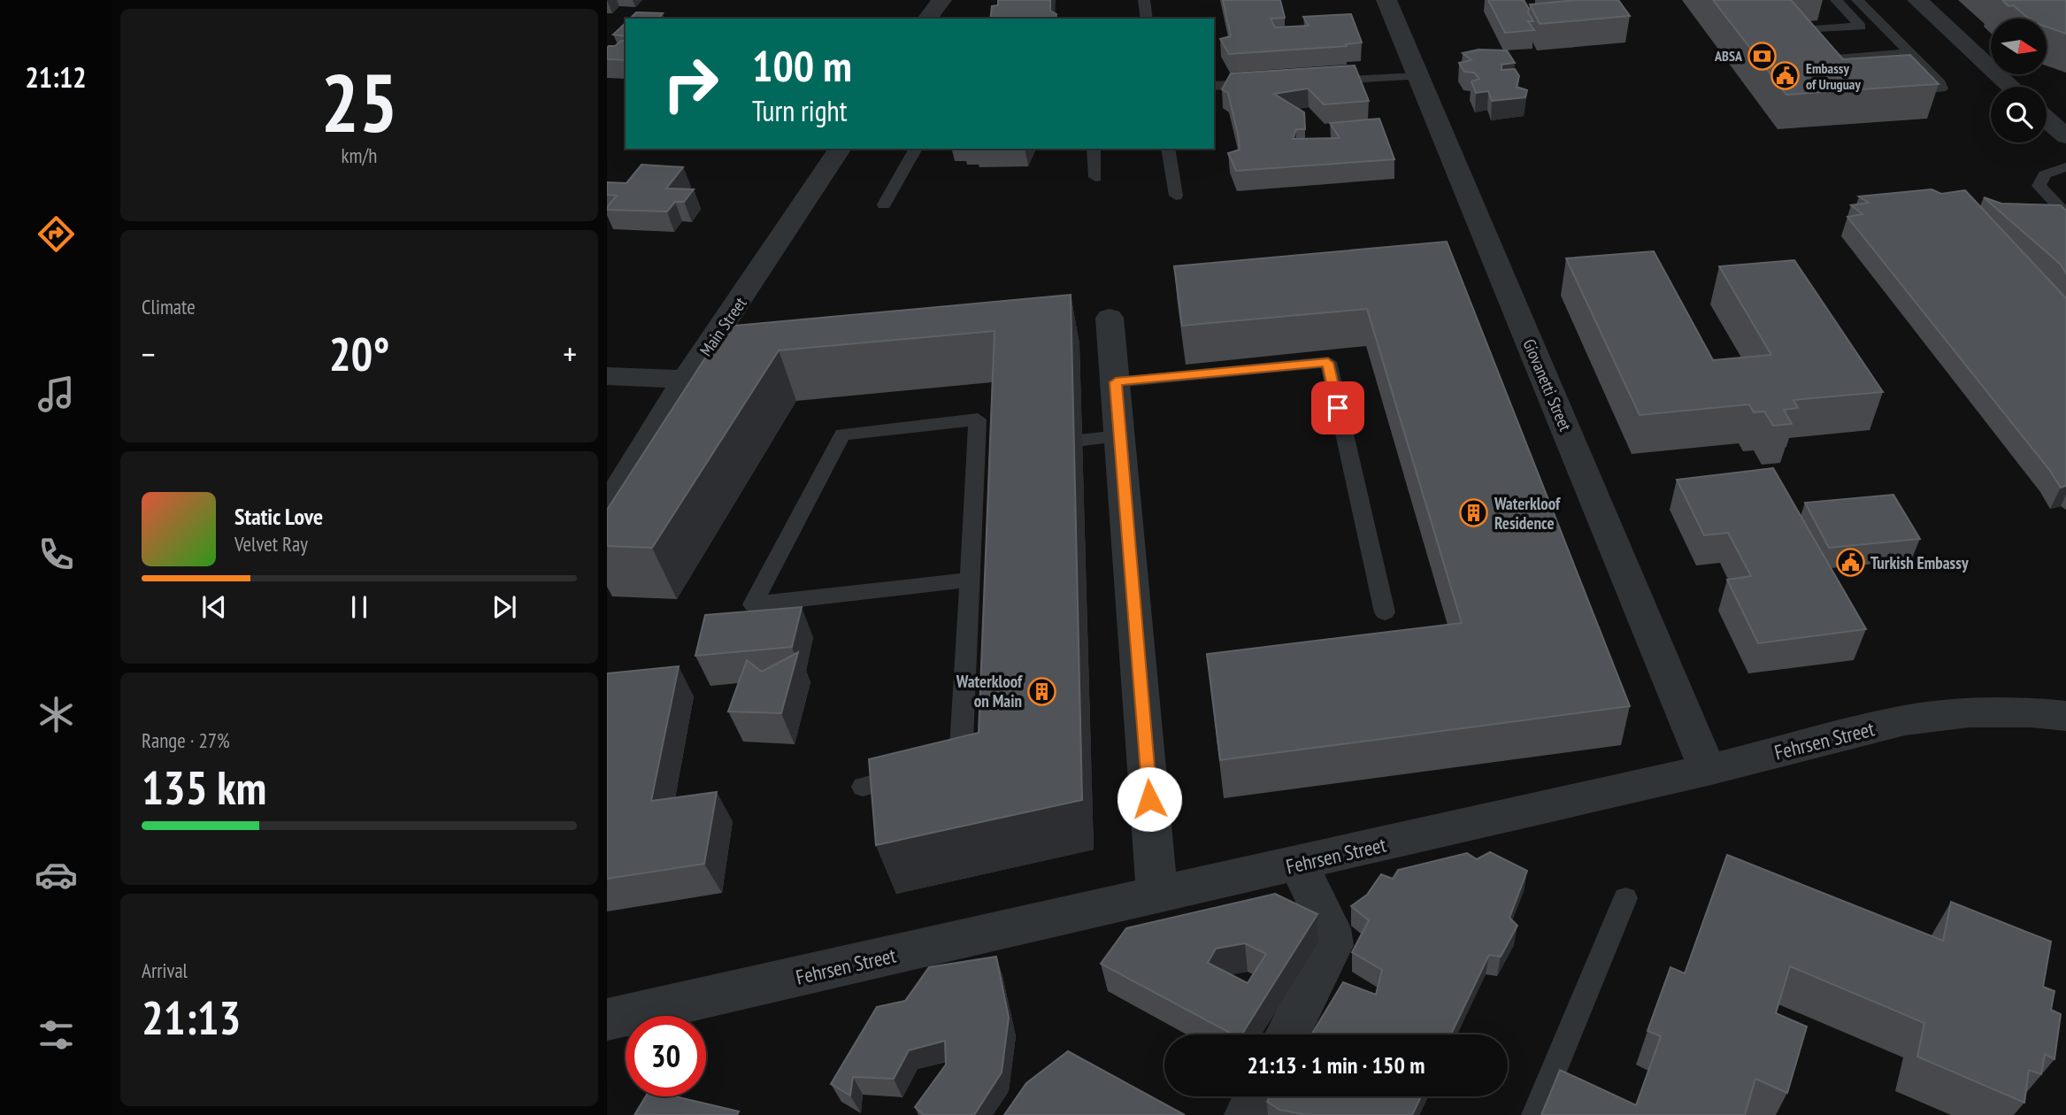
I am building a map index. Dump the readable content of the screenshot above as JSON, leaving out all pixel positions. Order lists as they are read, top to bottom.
{
  "streets": {
    "street": ["Main Street", "Giovanetti Street", "Fehrsen Street"]
  },
  "crossings": [
    ["Giovanetti Street", "Fehrsen Street"]
  ],
  "places": {
    "bank": ["ABSA"],
    "public building": ["Embassy of Uruguay", "Turkish Embassy"],
    "building": ["Waterkloof Residence", "Waterkloof on Main"]
  },
  "north": "right",
  "page": {
    "tabs": "21:12",
    "tile": [
      ["25", "km/h"],
      "Climate",
      ["Range · 27%", "135 km"],
      ["Arrival", "21:13"]
    ],
    "turn": ["100 m", "Turn right"],
    "heat": ["−", "20°", "+"],
    "song": ["Static Love", "Velvet Ray"],
    "limit": "30",
    "trip": "21:13 · 1 min · 150 m"
  }
}
